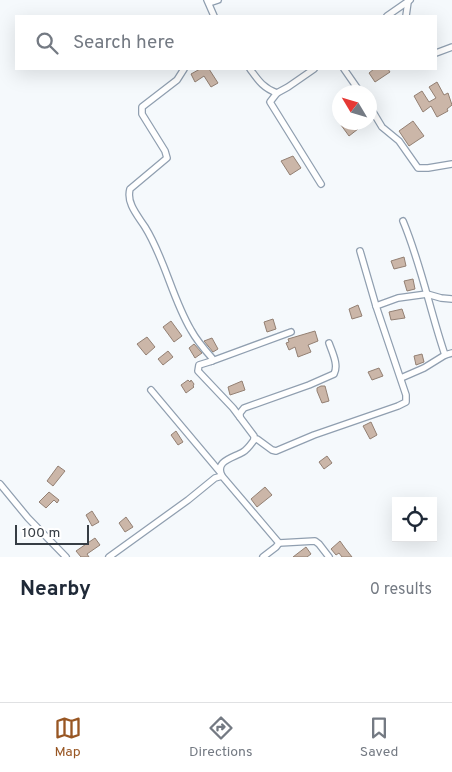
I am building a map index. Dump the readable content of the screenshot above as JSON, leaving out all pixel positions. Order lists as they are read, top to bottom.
{
  "scale_bar": "100 m",
  "north": "top left",
  "page": {
    "search": "Search here",
    "scale": "100 m",
    "heading": ["Nearby", "0 results"],
    "nav": ["Map", "Directions", "Saved"]
  }
}
